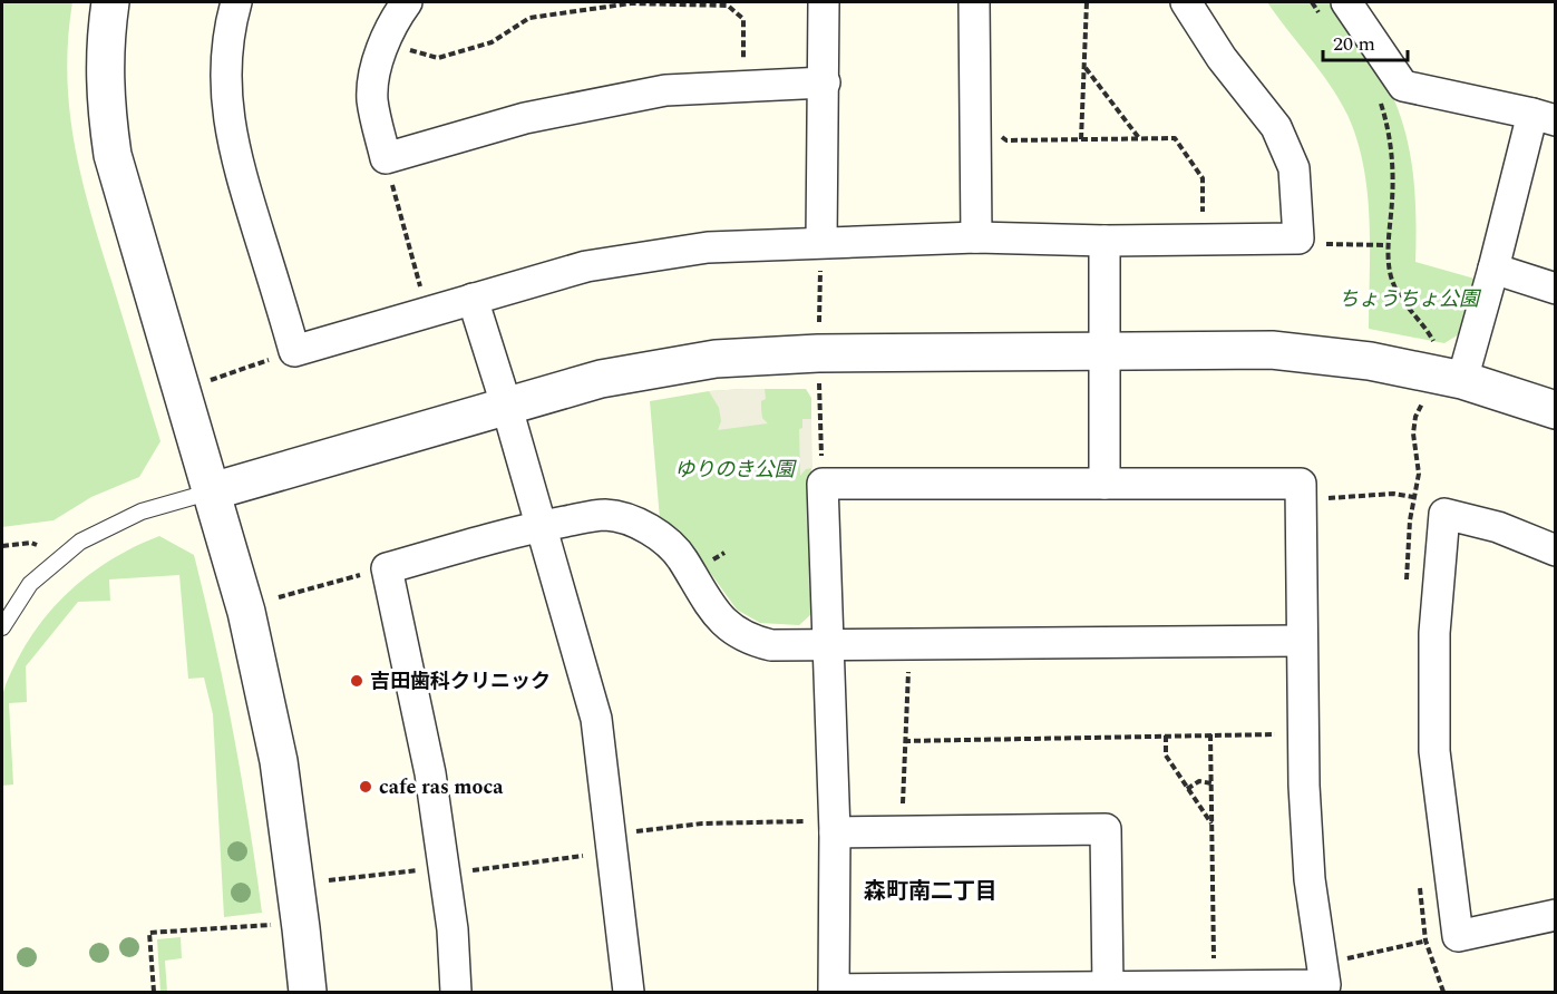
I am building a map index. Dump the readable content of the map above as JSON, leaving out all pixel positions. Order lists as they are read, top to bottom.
{
  "districts": ["森町南二丁目"],
  "parks": ["ちょうちょ公園", "ゆりのき公園"],
  "places": ["吉田歯科クリニック", "cafe ras moca"],
  "scale_bar": "20 m"
}
